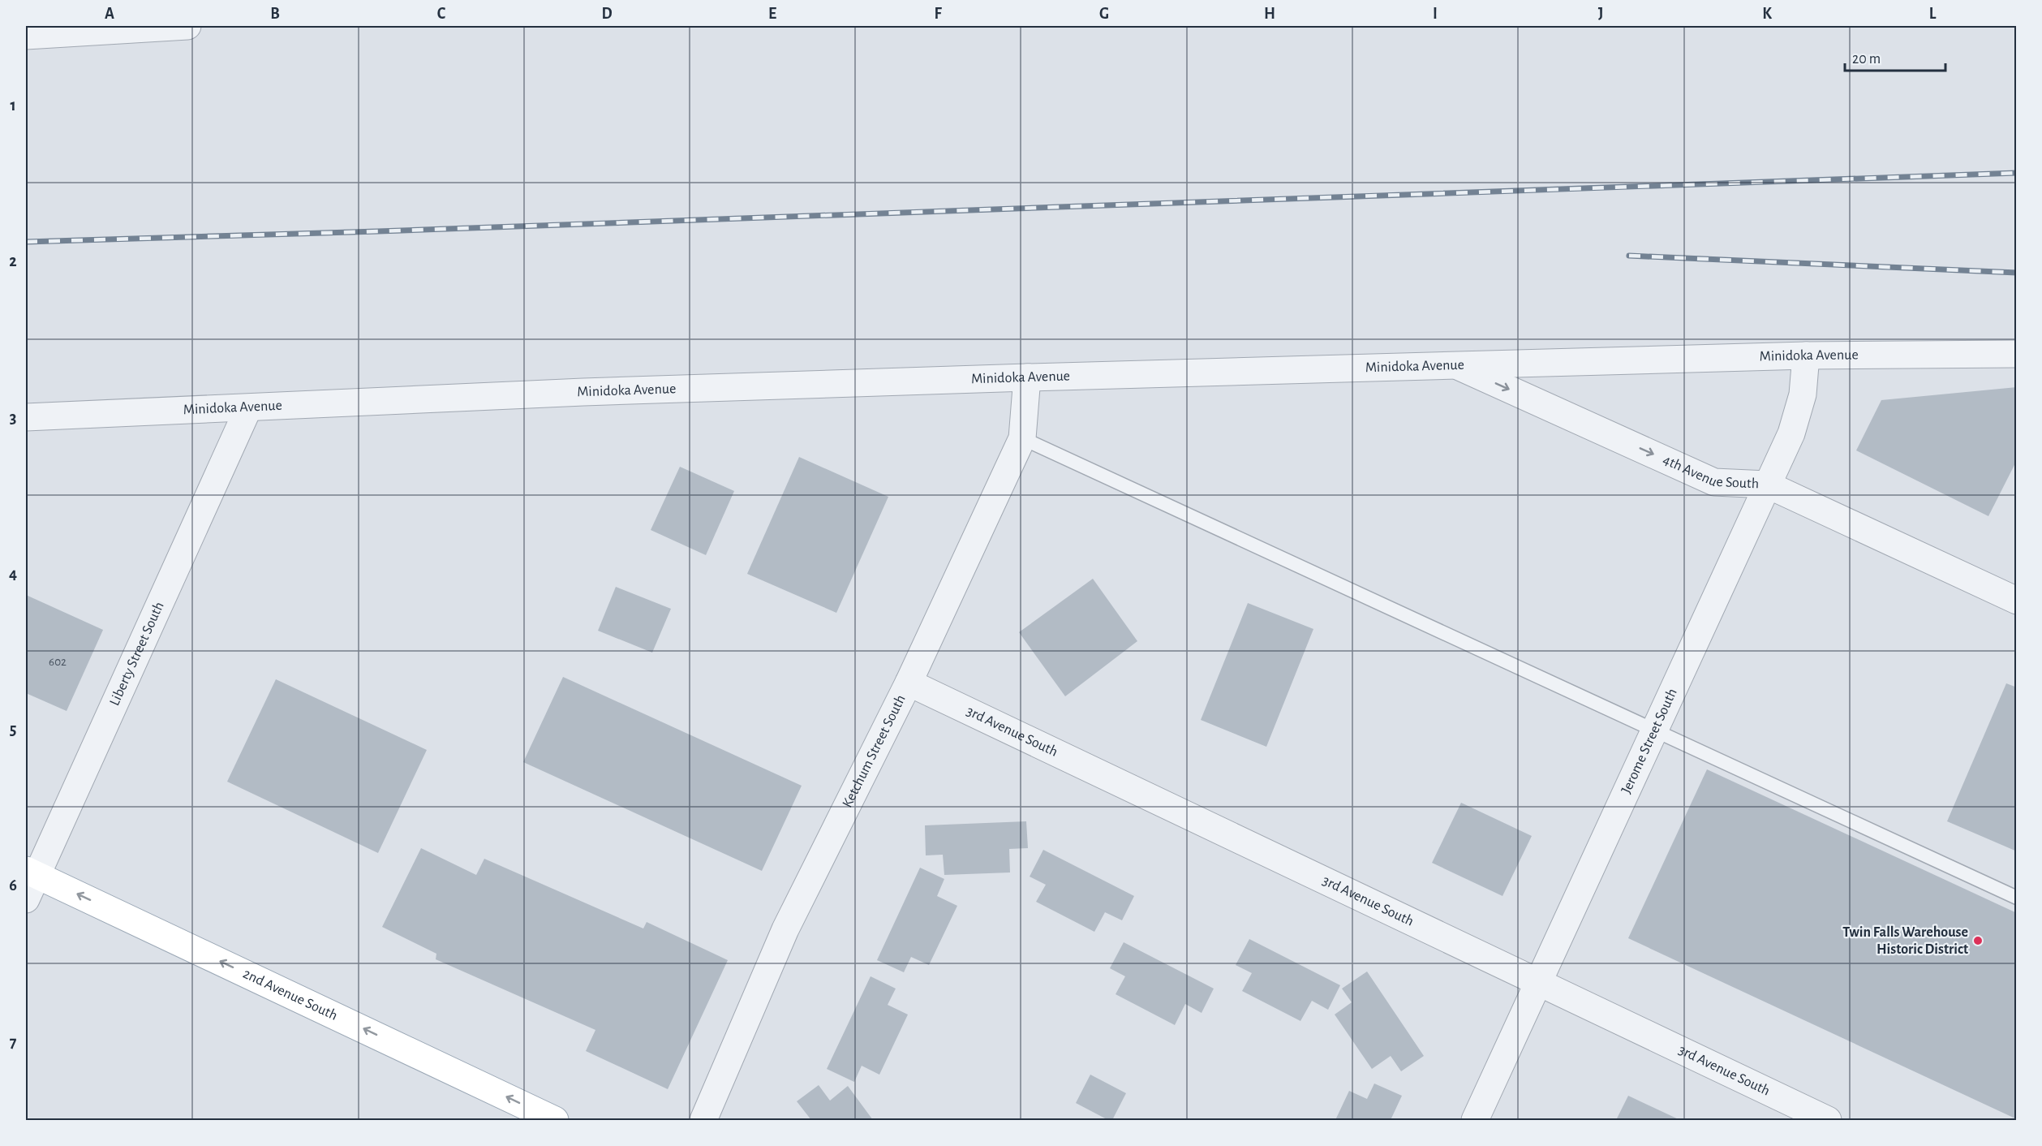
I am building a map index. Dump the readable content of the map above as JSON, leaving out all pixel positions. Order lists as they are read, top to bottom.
{
  "streets": {
    "main road": ["2nd Avenue South"],
    "street": [
      "Minidoka Avenue",
      "4th Avenue South",
      "Liberty Street South",
      "3rd Avenue South",
      "Jerome Street South",
      "Ketchum Street South"
    ]
  },
  "crossings": [
    ["Minidoka Avenue", "4th Avenue South"],
    ["Minidoka Avenue", "Liberty Street South"],
    ["Minidoka Avenue", "Jerome Street South"],
    ["Minidoka Avenue", "Ketchum Street South"],
    ["4th Avenue South", "Jerome Street South"],
    ["Liberty Street South", "2nd Avenue South"],
    ["3rd Avenue South", "Jerome Street South"],
    ["3rd Avenue South", "Ketchum Street South"]
  ],
  "one_way": ["4th Avenue South", "2nd Avenue South"],
  "places": ["Twin Falls Warehouse Historic District"],
  "house_numbers": ["602"],
  "scale_bar": "20 m",
  "grid": {
    "columns": [
      "A",
      "B",
      "C",
      "D",
      "E",
      "F",
      "G",
      "H",
      "I",
      "J",
      "K",
      "L"
    ],
    "rows": [
      "1",
      "2",
      "3",
      "4",
      "5",
      "6",
      "7"
    ]
  }
}
